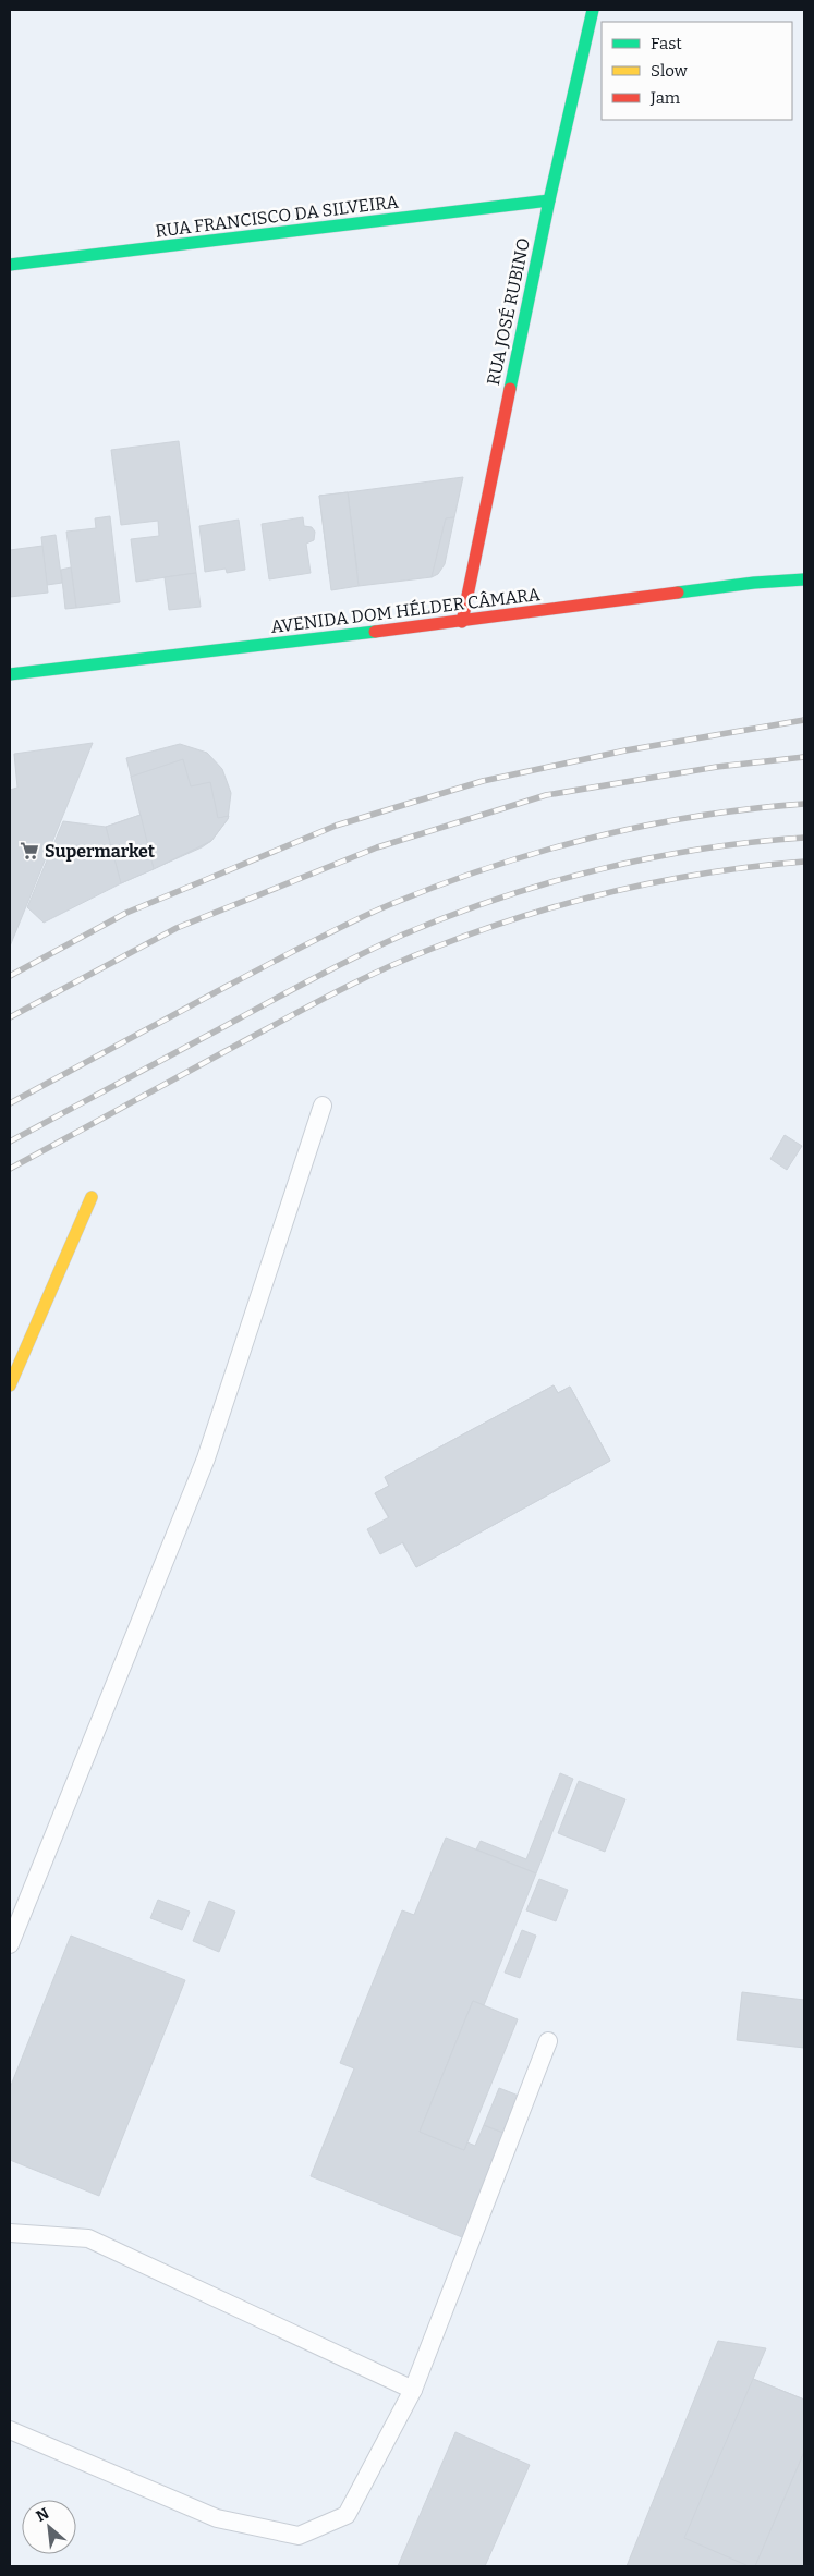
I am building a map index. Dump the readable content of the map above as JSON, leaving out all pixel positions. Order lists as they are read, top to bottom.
{
  "streets": {
    "street": ["RUA FRANCISCO DA SILVEIRA", "RUA JOSÉ RUBINO", "AVENIDA DOM HÉLDER CÂMARA"]
  },
  "crossings": [
    ["RUA FRANCISCO DA SILVEIRA", "RUA JOSÉ RUBINO"],
    ["RUA JOSÉ RUBINO", "AVENIDA DOM HÉLDER CÂMARA"]
  ],
  "places": {
    "supermarket": ["Supermarket"]
  },
  "legend": ["Fast", "Slow", "Jam"],
  "north": "top left"
}
